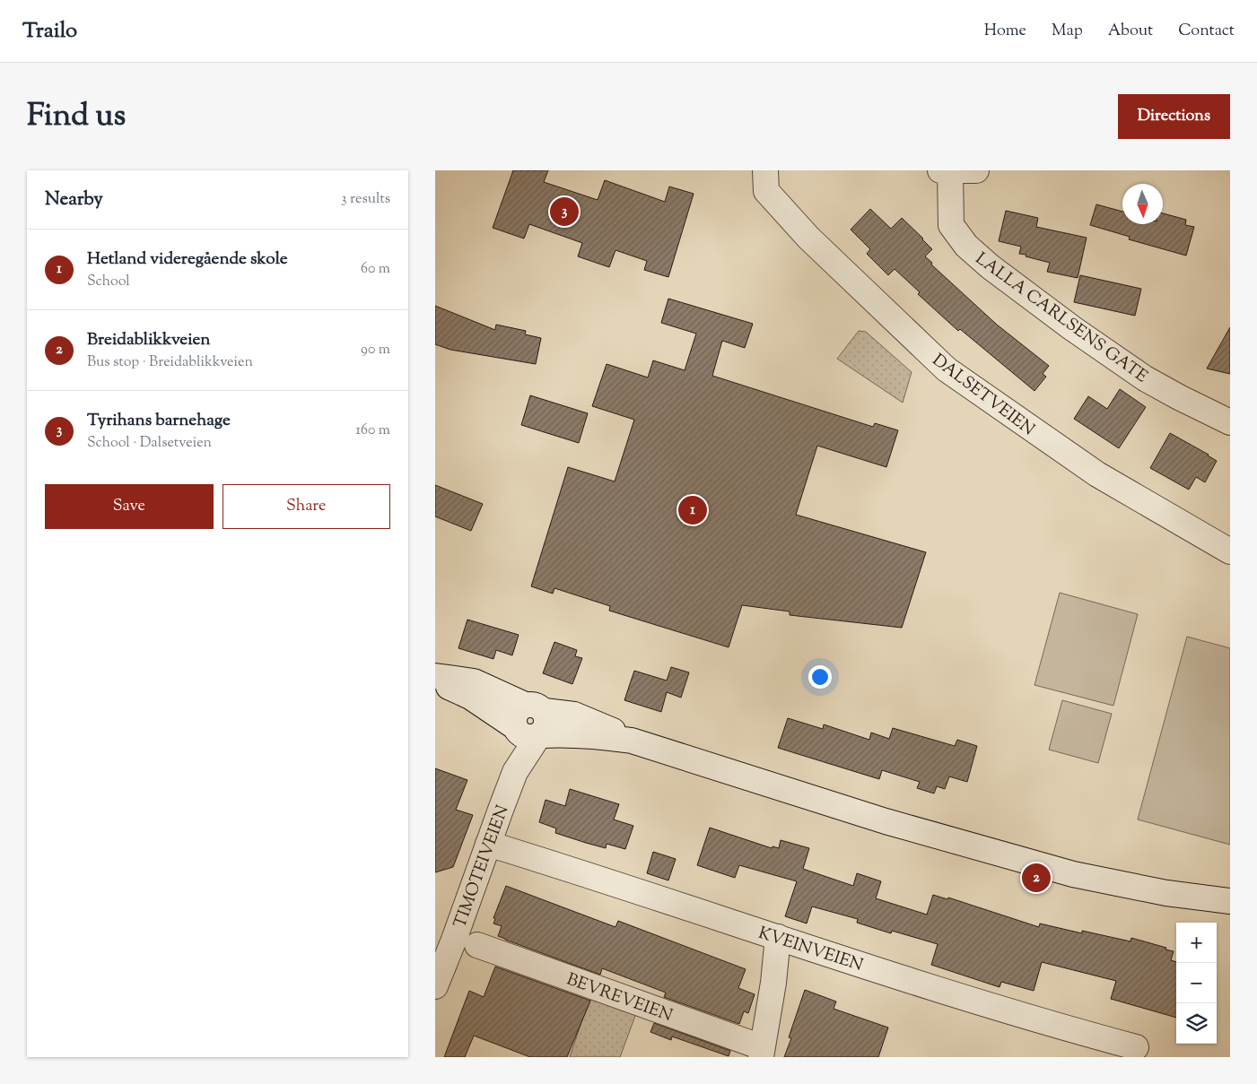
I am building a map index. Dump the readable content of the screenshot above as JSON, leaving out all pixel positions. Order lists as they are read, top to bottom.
{
  "streets": {
    "street": [
      "LALLA CARLSENS GATE",
      "DALSETVEIEN",
      "TIMOTEIVEIEN",
      "KVEINVEIEN",
      "BEVREVEIEN"
    ]
  },
  "crossings": [
    ["TIMOTEIVEIEN", "KVEINVEIEN"],
    ["KVEINVEIEN", "BEVREVEIEN"]
  ],
  "north": "bottom",
  "page": {
    "header": "Trailo",
    "nav": [
      "Home",
      "Map",
      "About",
      "Contact"
    ],
    "title": "Find us",
    "buttons": [
      "Directions",
      ["Save", "Share"]
    ],
    "heading": ["Nearby", "3 results"],
    "pins": ["3", "1", "2"],
    "list": [
      {
        "mark": "1",
        "name": "Hetland videregående skole",
        "note": "School",
        "value": "60 m"
      },
      {
        "mark": "2",
        "name": "Breidablikkveien",
        "note": "Bus stop · Breidablikkveien",
        "value": "90 m"
      },
      {
        "mark": "3",
        "name": "Tyrihans barnehage",
        "note": "School · Dalsetveien",
        "value": "160 m"
      }
    ],
    "map_buttons": ["+", "−"]
  }
}
